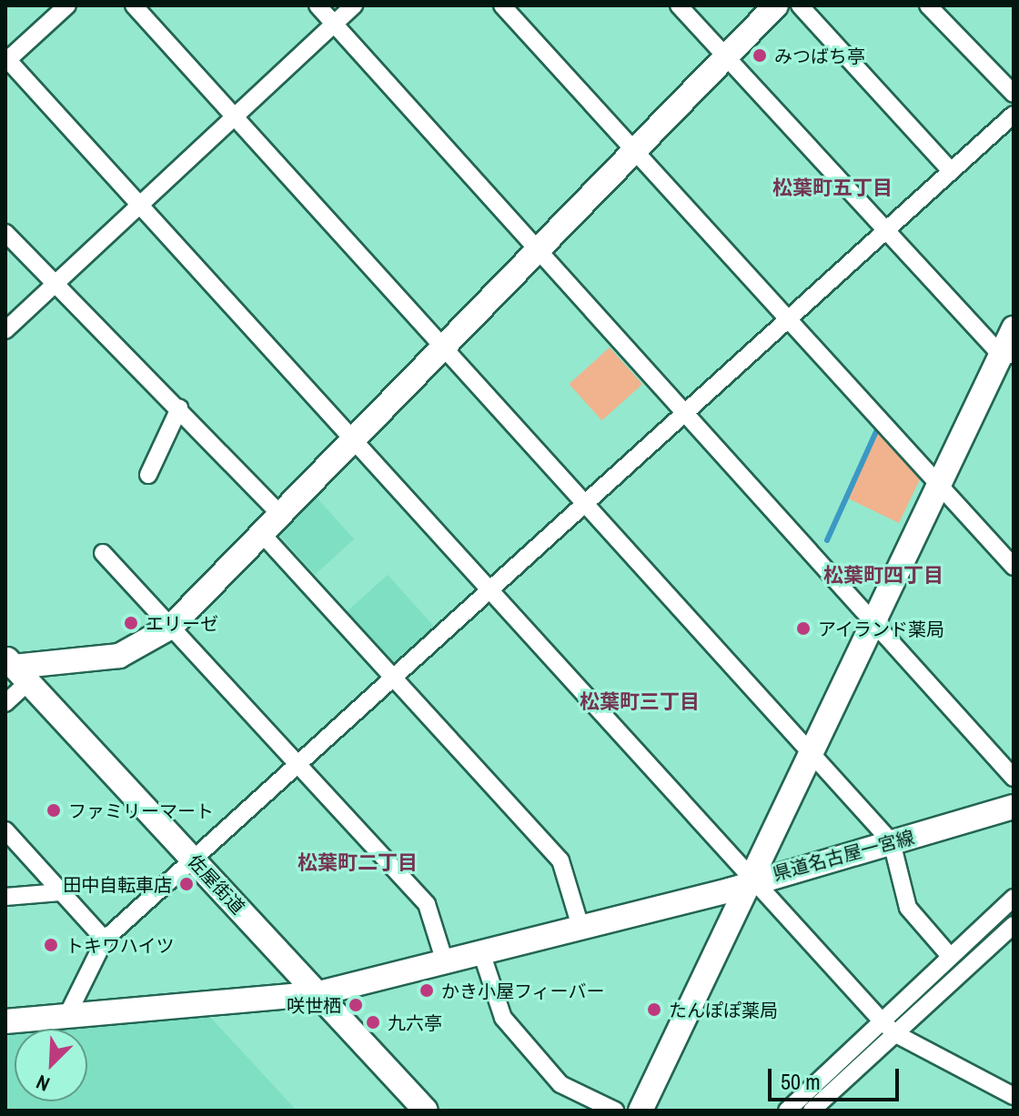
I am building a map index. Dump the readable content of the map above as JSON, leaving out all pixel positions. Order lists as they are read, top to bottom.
{
  "streets": {
    "street": ["県道名古屋一宮線", "佐屋街道"]
  },
  "districts": [
    "松葉町五丁目",
    "松葉町四丁目",
    "松葉町三丁目",
    "松葉町二丁目"
  ],
  "places": [
    "みつばち亭",
    "エリーゼ",
    "アイランド薬局",
    "ファミリーマート",
    "田中自転車店",
    "トキワハイツ",
    "かき小屋フィーバー",
    "咲世栖",
    "たんぽぽ薬局",
    "九六亭"
  ],
  "scale_bar": "50 m",
  "north": "bottom left"
}
